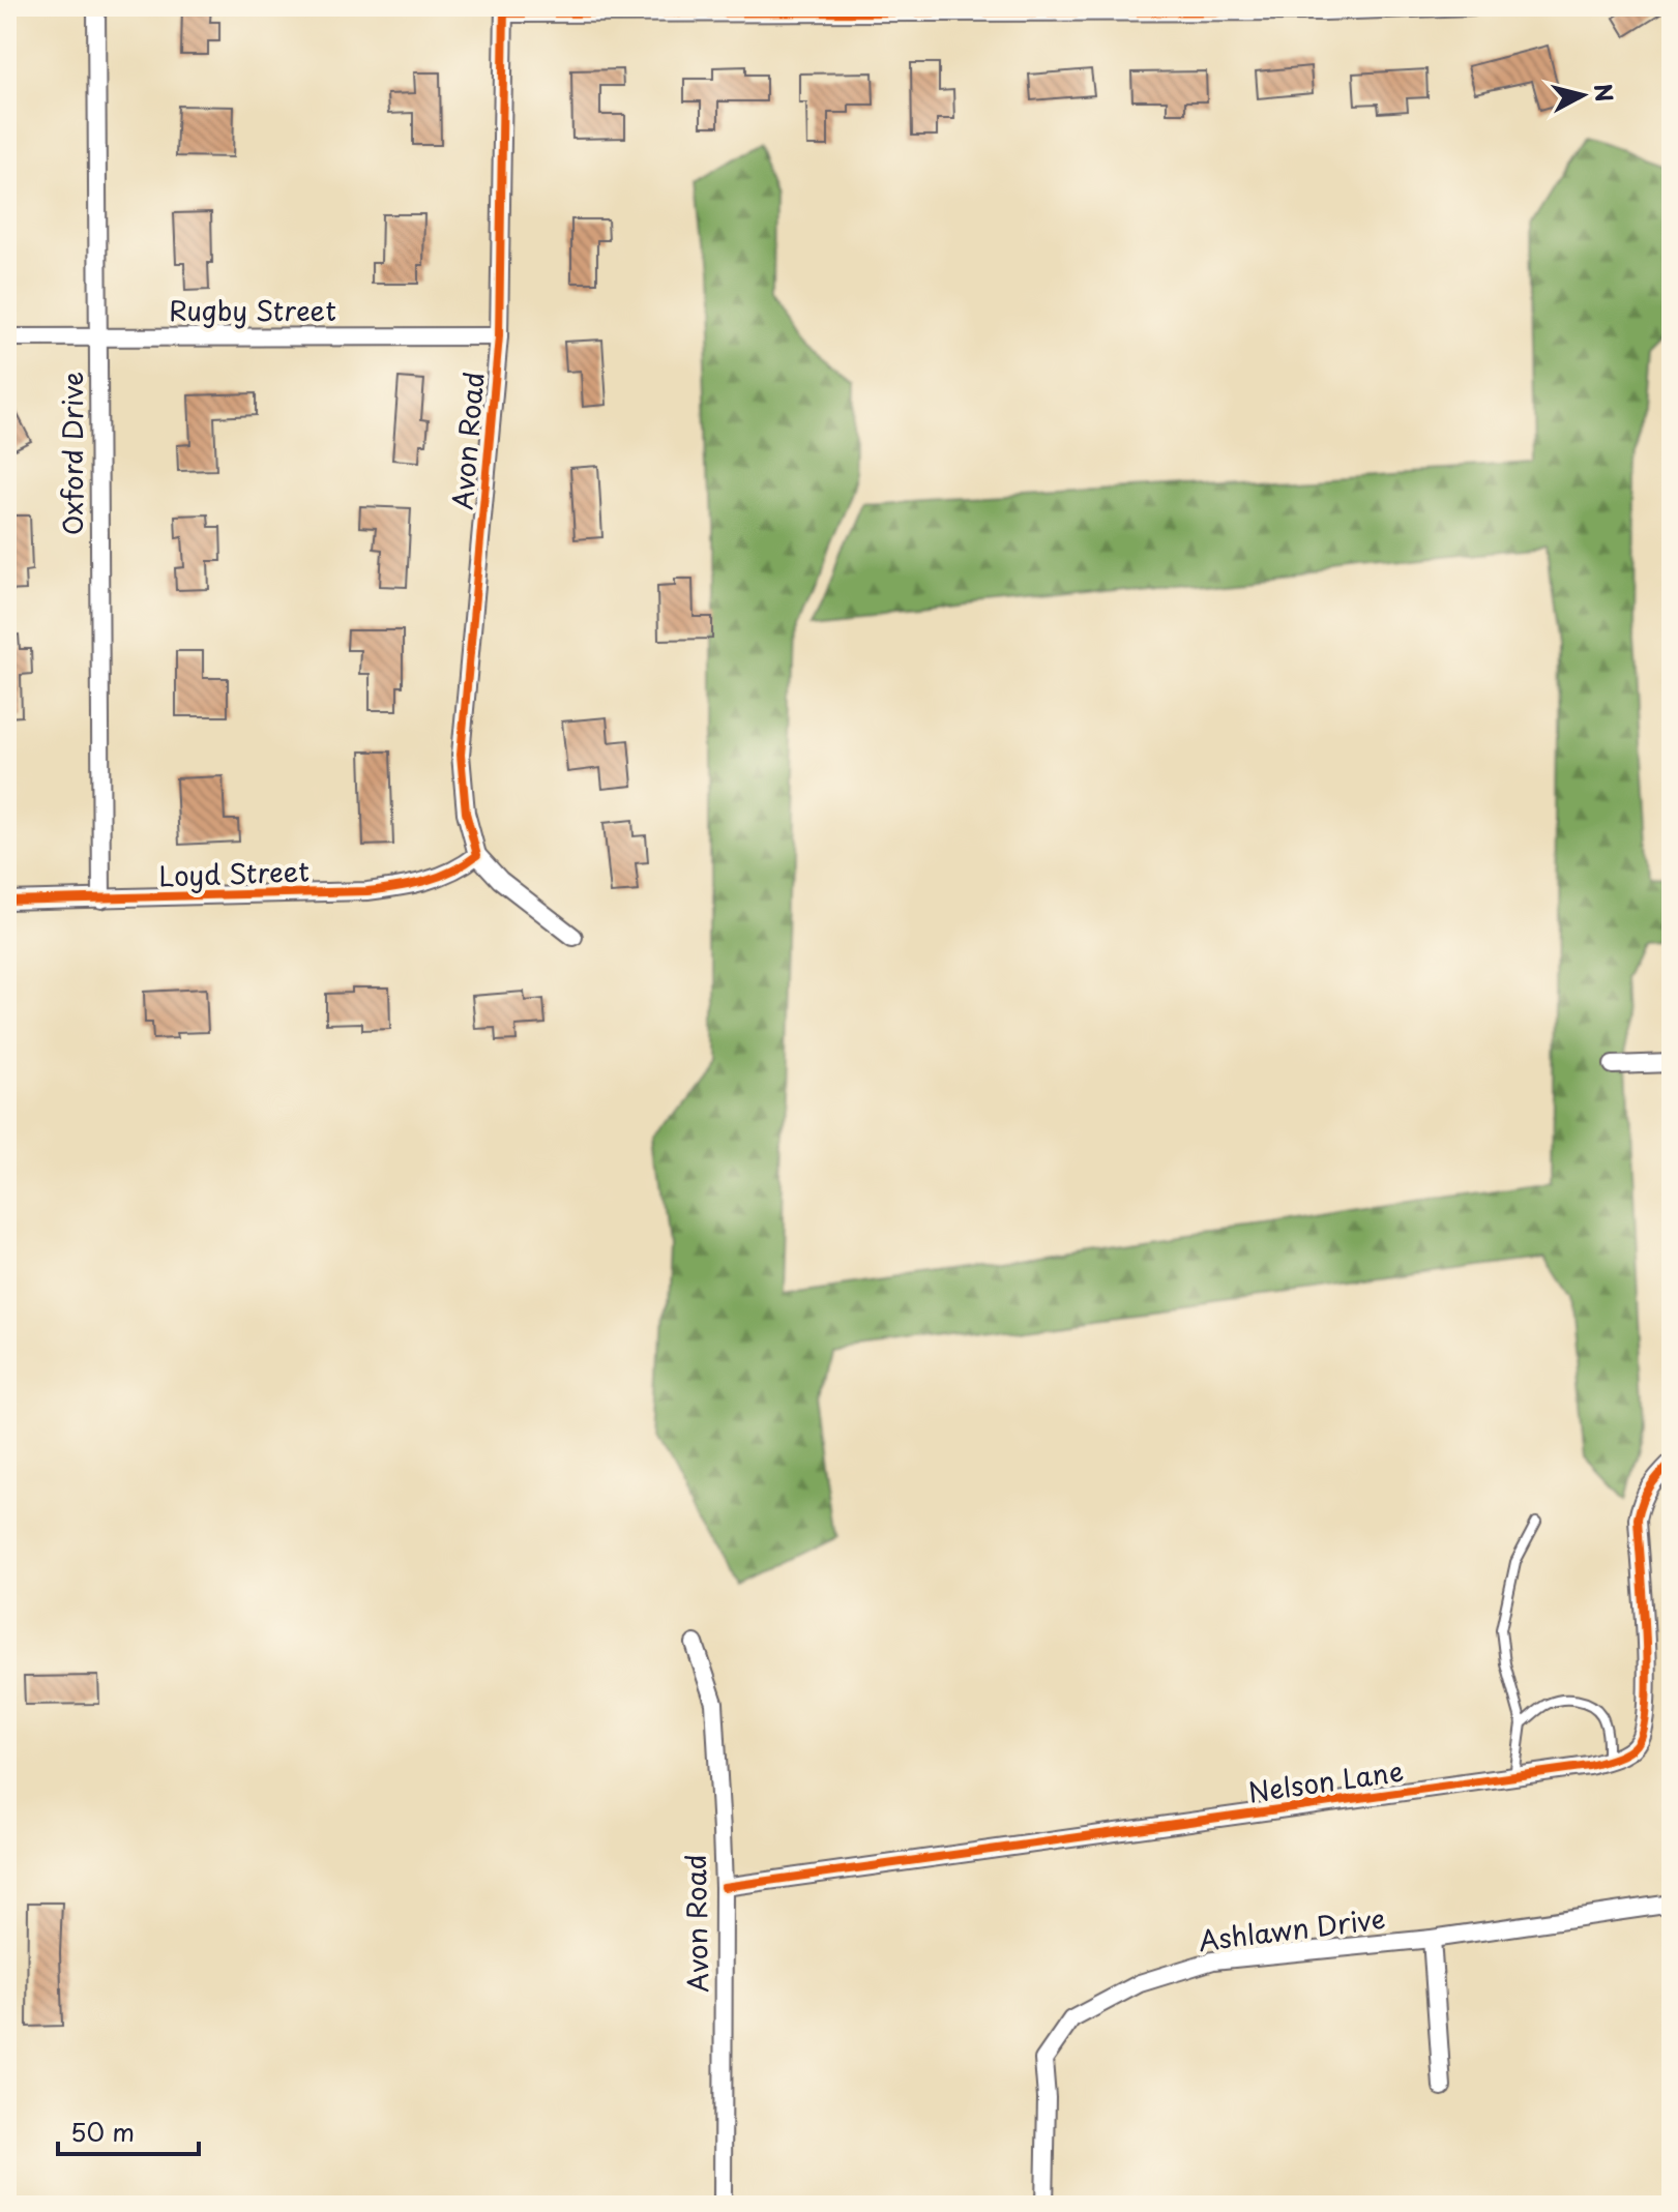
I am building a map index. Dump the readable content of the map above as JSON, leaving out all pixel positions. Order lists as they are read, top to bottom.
{
  "streets": {
    "street": [
      "Rugby Street",
      "Avon Road",
      "Oxford Drive",
      "Loyd Street",
      "Nelson Lane",
      "Ashlawn Drive"
    ]
  },
  "crossings": [
    ["Rugby Street", "Avon Road"],
    ["Rugby Street", "Oxford Drive"],
    ["Avon Road", "Loyd Street"],
    ["Avon Road", "Nelson Lane"],
    ["Oxford Drive", "Loyd Street"]
  ],
  "scale_bar": "50 m",
  "north": "right"
}
